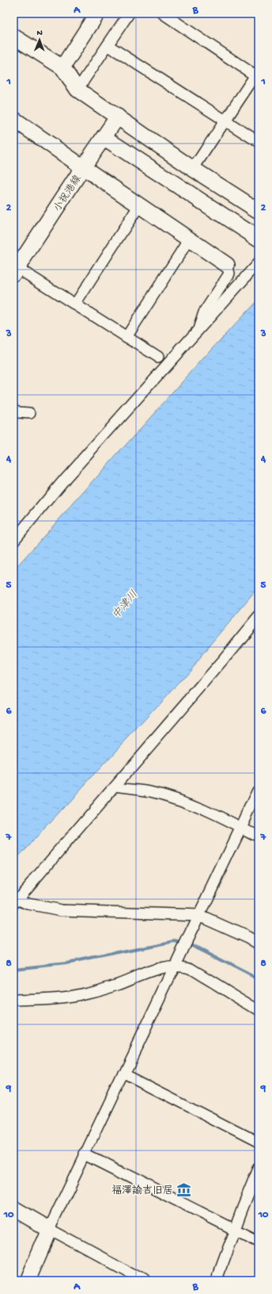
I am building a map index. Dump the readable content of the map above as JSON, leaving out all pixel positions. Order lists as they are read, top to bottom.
{
  "streets": {
    "street": ["小祝港線"]
  },
  "water": ["中津川"],
  "places": {
    "museum": ["福澤諭吉旧居"]
  },
  "north": "top",
  "grid": {
    "columns": ["A", "B"],
    "rows": [
      "1",
      "2",
      "3",
      "4",
      "5",
      "6",
      "7",
      "8",
      "9",
      "10"
    ]
  }
}
